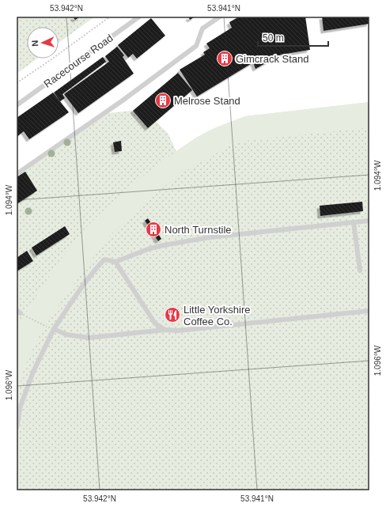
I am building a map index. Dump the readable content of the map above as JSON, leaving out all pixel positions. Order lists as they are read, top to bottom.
{
  "streets": {
    "lane": ["Racecourse Road"]
  },
  "places": {
    "building": ["Gimcrack Stand", "Melrose Stand", "North Turnstile"],
    "restaurant": ["Little Yorkshire Coffee Co."]
  },
  "scale_bar": "50 m",
  "north": "left",
  "coordinates": [
    "53.942°N",
    "53.941°N",
    "1.094°W",
    "1.096°W"
  ]
}
